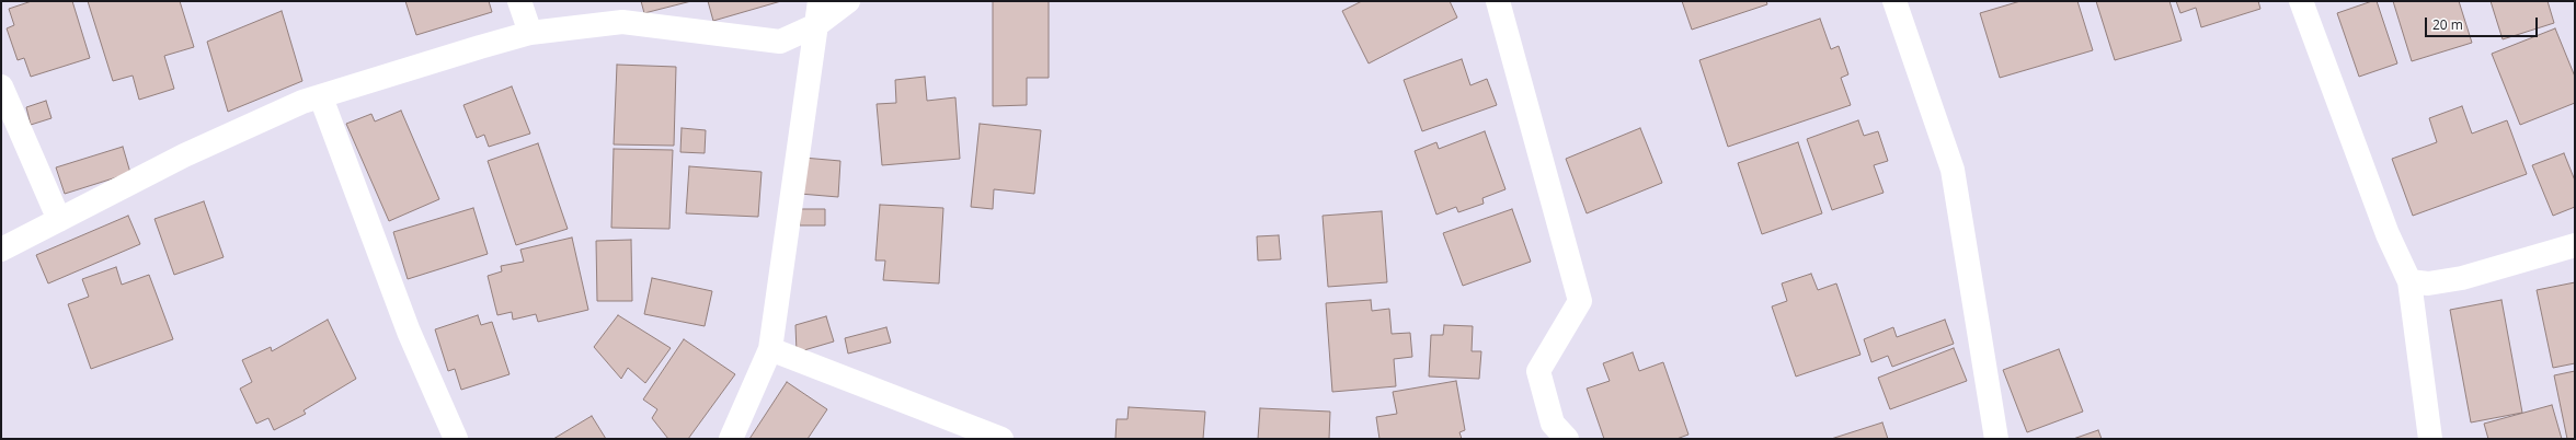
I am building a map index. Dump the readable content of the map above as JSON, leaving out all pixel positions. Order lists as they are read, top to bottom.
{
  "scale_bar": "20 m"
}
